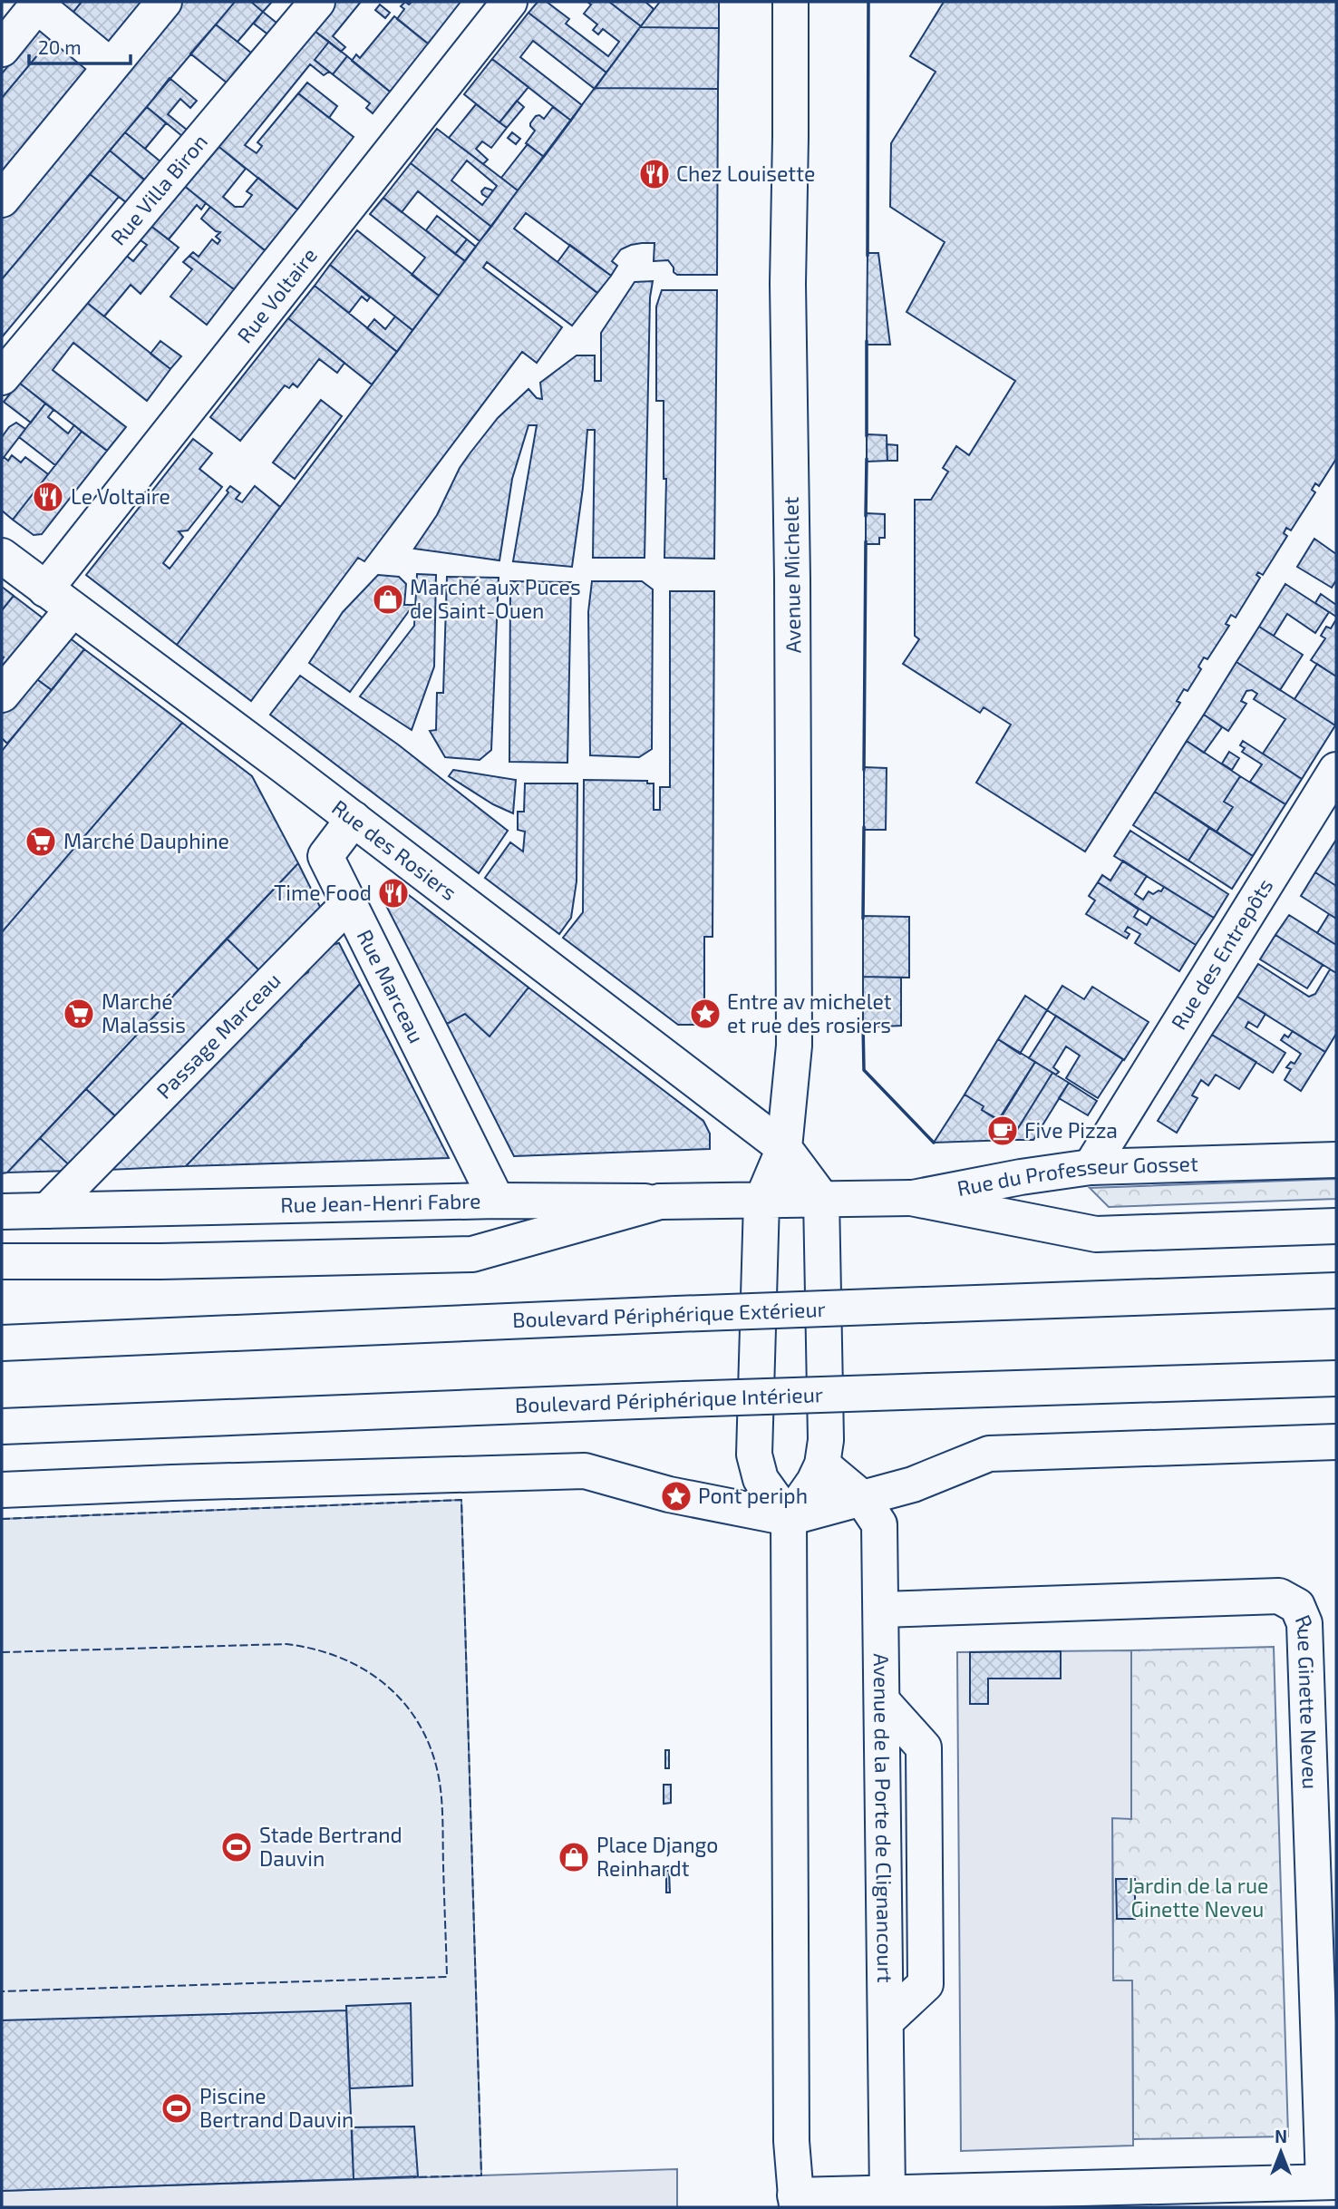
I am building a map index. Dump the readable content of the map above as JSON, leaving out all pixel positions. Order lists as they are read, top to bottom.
{
  "streets": {
    "main road": [
      "Rue Villa Biron",
      "Rue Voltaire",
      "Avenue Michelet",
      "Rue des Rosiers",
      "Rue des Entrepôts",
      "Rue Marceau",
      "Passage Marceau",
      "Rue du Professeur Gosset",
      "Rue Jean-Henri Fabre",
      "Boulevard Périphérique Extérieur",
      "Boulevard Périphérique Intérieur",
      "Rue Ginette Neveu",
      "Avenue de la Porte de Clignancourt"
    ]
  },
  "crossings": [
    ["Rue Voltaire", "Rue des Rosiers"],
    ["Avenue Michelet", "Rue des Rosiers"],
    ["Rue des Rosiers", "Rue Marceau"],
    ["Rue des Entrepôts", "Rue du Professeur Gosset"],
    ["Rue Marceau", "Passage Marceau"],
    ["Rue Marceau", "Rue Jean-Henri Fabre"],
    ["Passage Marceau", "Rue Jean-Henri Fabre"],
    ["Rue du Professeur Gosset", "Rue Jean-Henri Fabre"],
    ["Rue Ginette Neveu", "Avenue de la Porte de Clignancourt"]
  ],
  "parks": ["Jardin de la rue Ginette Neveu"],
  "places": {
    "restaurant": ["Chez Louisette", "Le Voltaire", "Time Food"],
    "shop": ["Marché aux Puces de Saint-Ouen", "Place Django Reinhardt"],
    "supermarket": ["Marché Dauphine", "Marché Malassis"],
    "place": ["Entre av michelet et rue des rosiers", "Pont periph"],
    "cafe": ["Five Pizza"],
    "sports": ["Stade Bertrand Dauvin", "Piscine Bertrand Dauvin"]
  },
  "scale_bar": "20 m",
  "north": "top"
}
